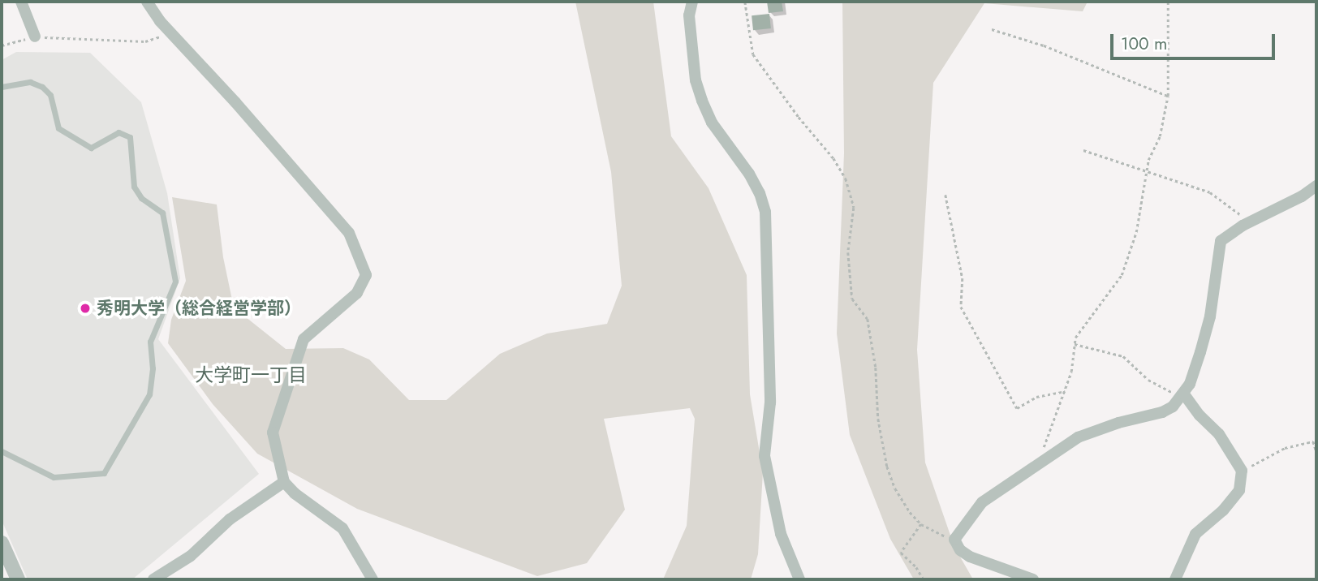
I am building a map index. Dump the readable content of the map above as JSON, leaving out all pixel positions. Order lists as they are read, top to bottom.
{
  "districts": ["大学町一丁目"],
  "places": ["秀明大学（総合経営学部）"],
  "scale_bar": "100 m"
}
